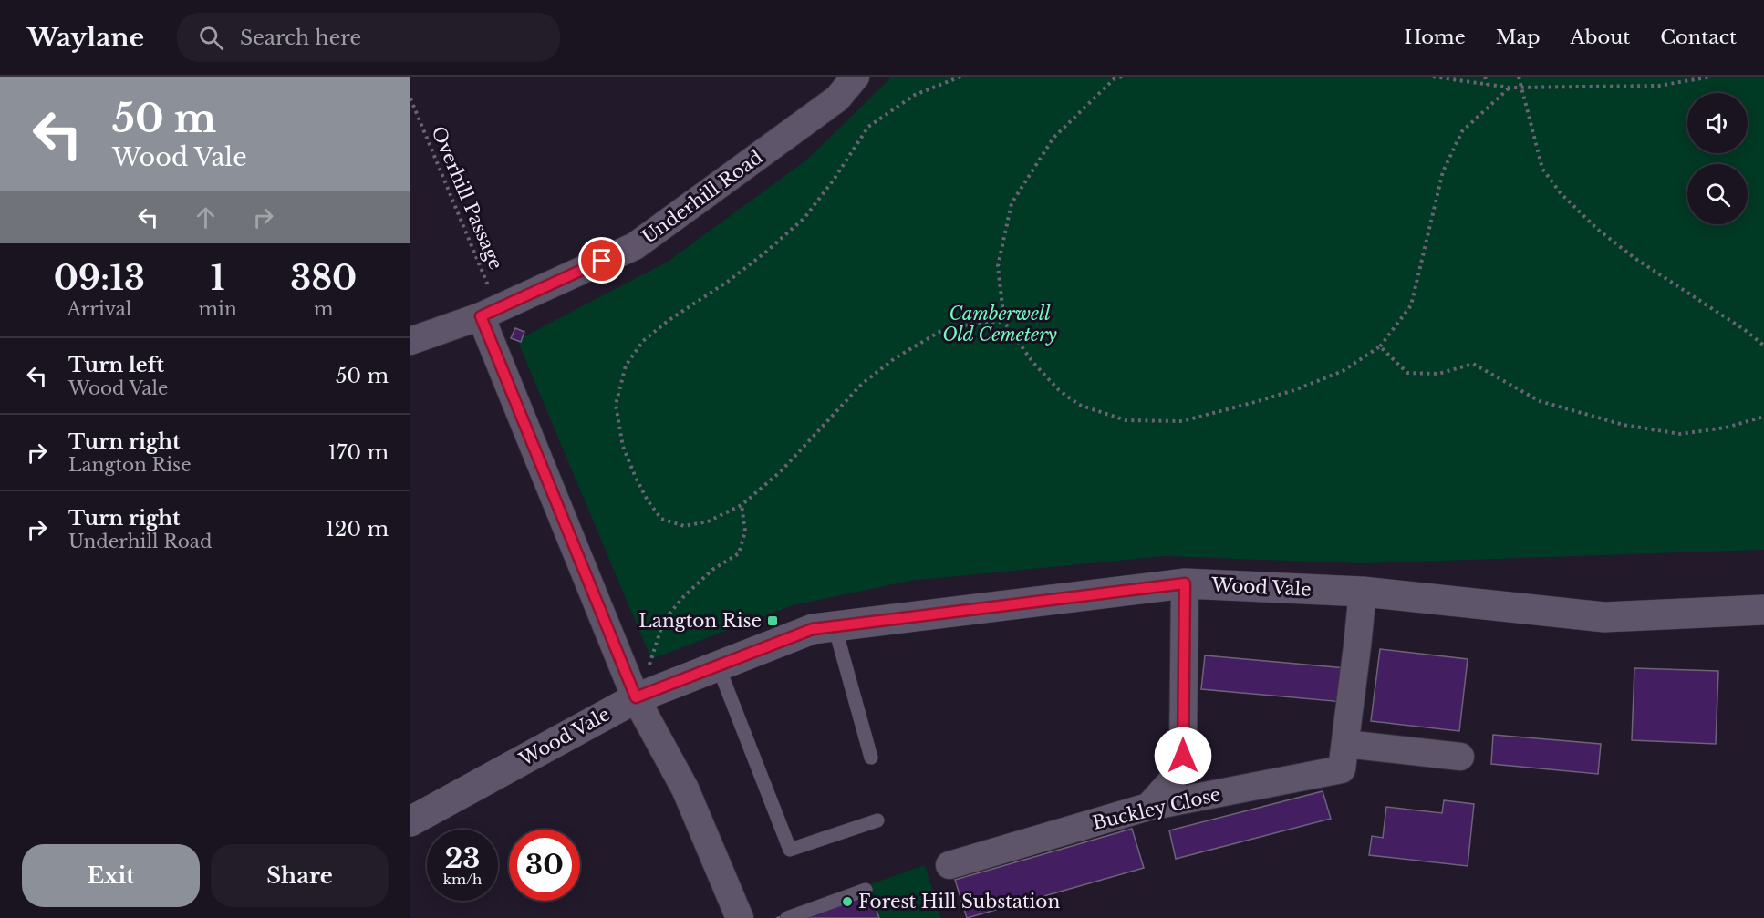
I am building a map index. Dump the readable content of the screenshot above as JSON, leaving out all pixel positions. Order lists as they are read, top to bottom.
{
  "streets": {
    "street": ["Underhill Road", "Wood Vale", "Buckley Close"],
    "path": ["Overhill Passage"]
  },
  "crossings": [
    ["Underhill Road", "Overhill Passage"],
    ["Wood Vale", "Buckley Close"]
  ],
  "parks": ["Camberwell Old Cemetery"],
  "places": {
    "transit": ["Langton Rise"],
    "other": ["Forest Hill Substation"]
  },
  "page": {
    "header": "Waylane",
    "search": "Search here",
    "nav": [
      "Home",
      "Map",
      "About",
      "Contact"
    ],
    "turn": ["50 m", "Wood Vale"],
    "eta": [
      "09:13",
      "Arrival",
      "1",
      "min",
      "380",
      "m"
    ],
    "list": [
      {
        "name": "Turn left",
        "note": "Wood Vale",
        "value": "50 m"
      },
      {
        "name": "Turn right",
        "note": "Langton Rise",
        "value": "170 m"
      },
      {
        "name": "Turn right",
        "note": "Underhill Road",
        "value": "120 m"
      }
    ],
    "speed": "23 km/h",
    "limit": "30",
    "buttons": ["Exit", "Share"]
  }
}
